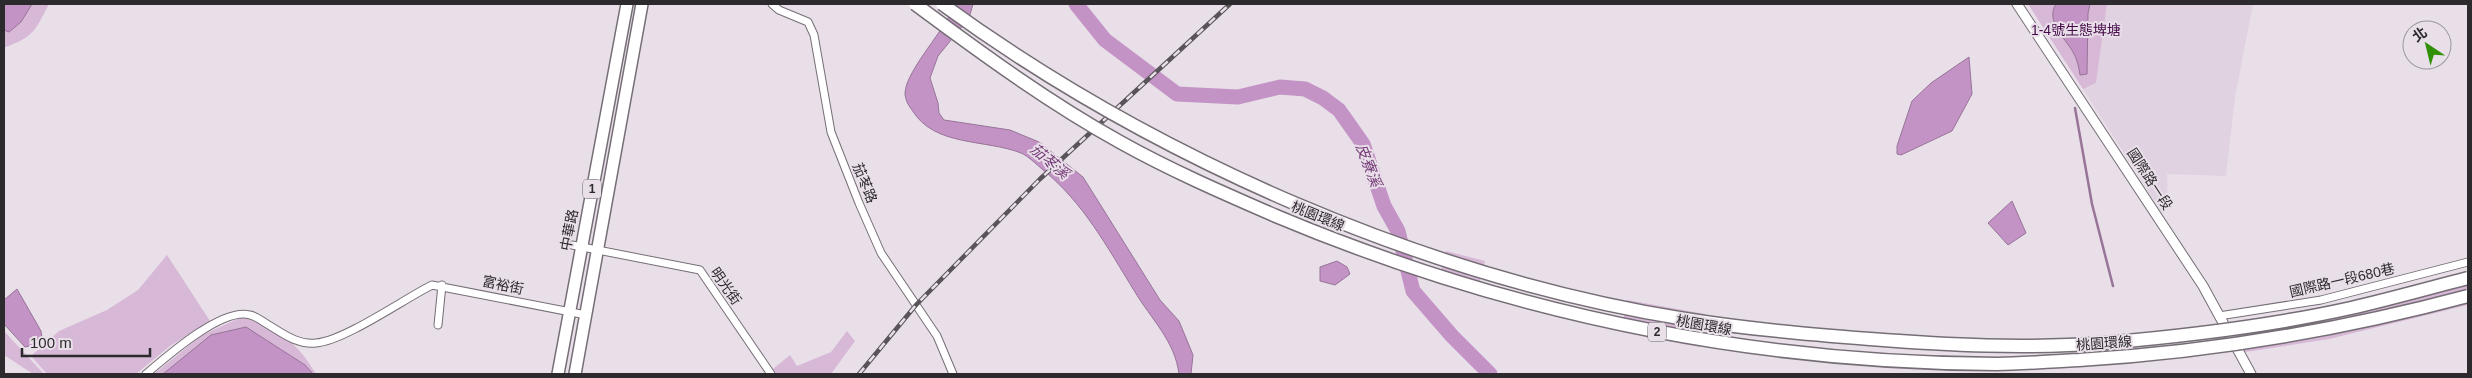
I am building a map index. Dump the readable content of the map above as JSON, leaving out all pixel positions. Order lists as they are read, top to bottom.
{
  "streets": {
    "highway": ["桃園環線", "2"],
    "main road": ["1", "中華路"],
    "street": [
      "國際路一段",
      "茄苳路",
      "國際路一段680巷",
      "富裕街",
      "明光街"
    ]
  },
  "crossings": [
    ["國際路一段", "國際路一段680巷"],
    ["1", "富裕街"],
    ["1", "明光街"],
    ["中華路", "富裕街"],
    ["中華路", "明光街"]
  ],
  "water": ["茄苳溪", "皮寮溪"],
  "parks": ["1-4號生態埤塘"],
  "scale_bar": "100 m",
  "north": "top left"
}
